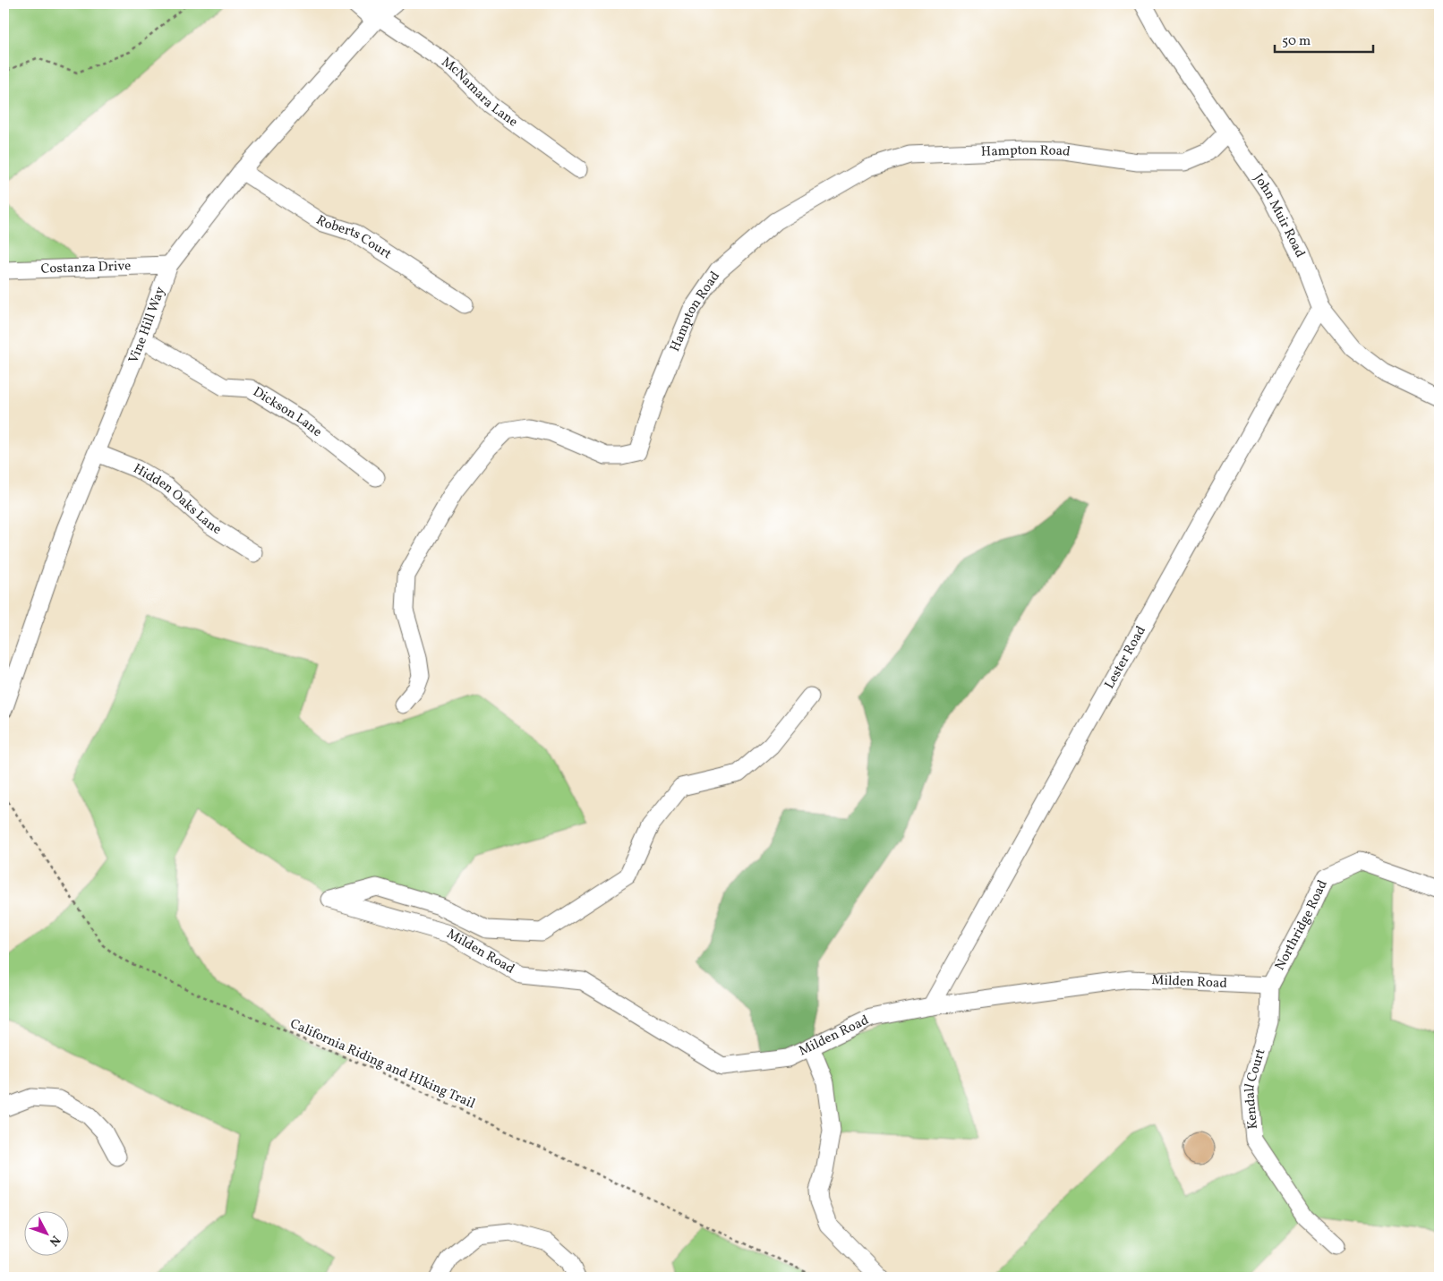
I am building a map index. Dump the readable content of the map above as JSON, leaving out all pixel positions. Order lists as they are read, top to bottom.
{
  "streets": {
    "street": [
      "McNamara Lane",
      "Hampton Road",
      "John Muir Road",
      "Roberts Court",
      "Costanza Drive",
      "Vine Hill Way",
      "Dickson Lane",
      "Hidden Oaks Lane",
      "Lester Road",
      "Northridge Road",
      "Milden Road",
      "Kendall Court"
    ],
    "path": ["California Riding and HIking Trail"]
  },
  "crossings": [
    ["McNamara Lane", "Vine Hill Way"],
    ["Hampton Road", "John Muir Road"],
    ["John Muir Road", "Lester Road"],
    ["Roberts Court", "Vine Hill Way"],
    ["Costanza Drive", "Vine Hill Way"],
    ["Vine Hill Way", "Dickson Lane"],
    ["Vine Hill Way", "Hidden Oaks Lane"],
    ["Lester Road", "Milden Road"],
    ["Northridge Road", "Milden Road"],
    ["Northridge Road", "Kendall Court"],
    ["Milden Road", "Kendall Court"]
  ],
  "scale_bar": "50 m",
  "north": "bottom right"
}
